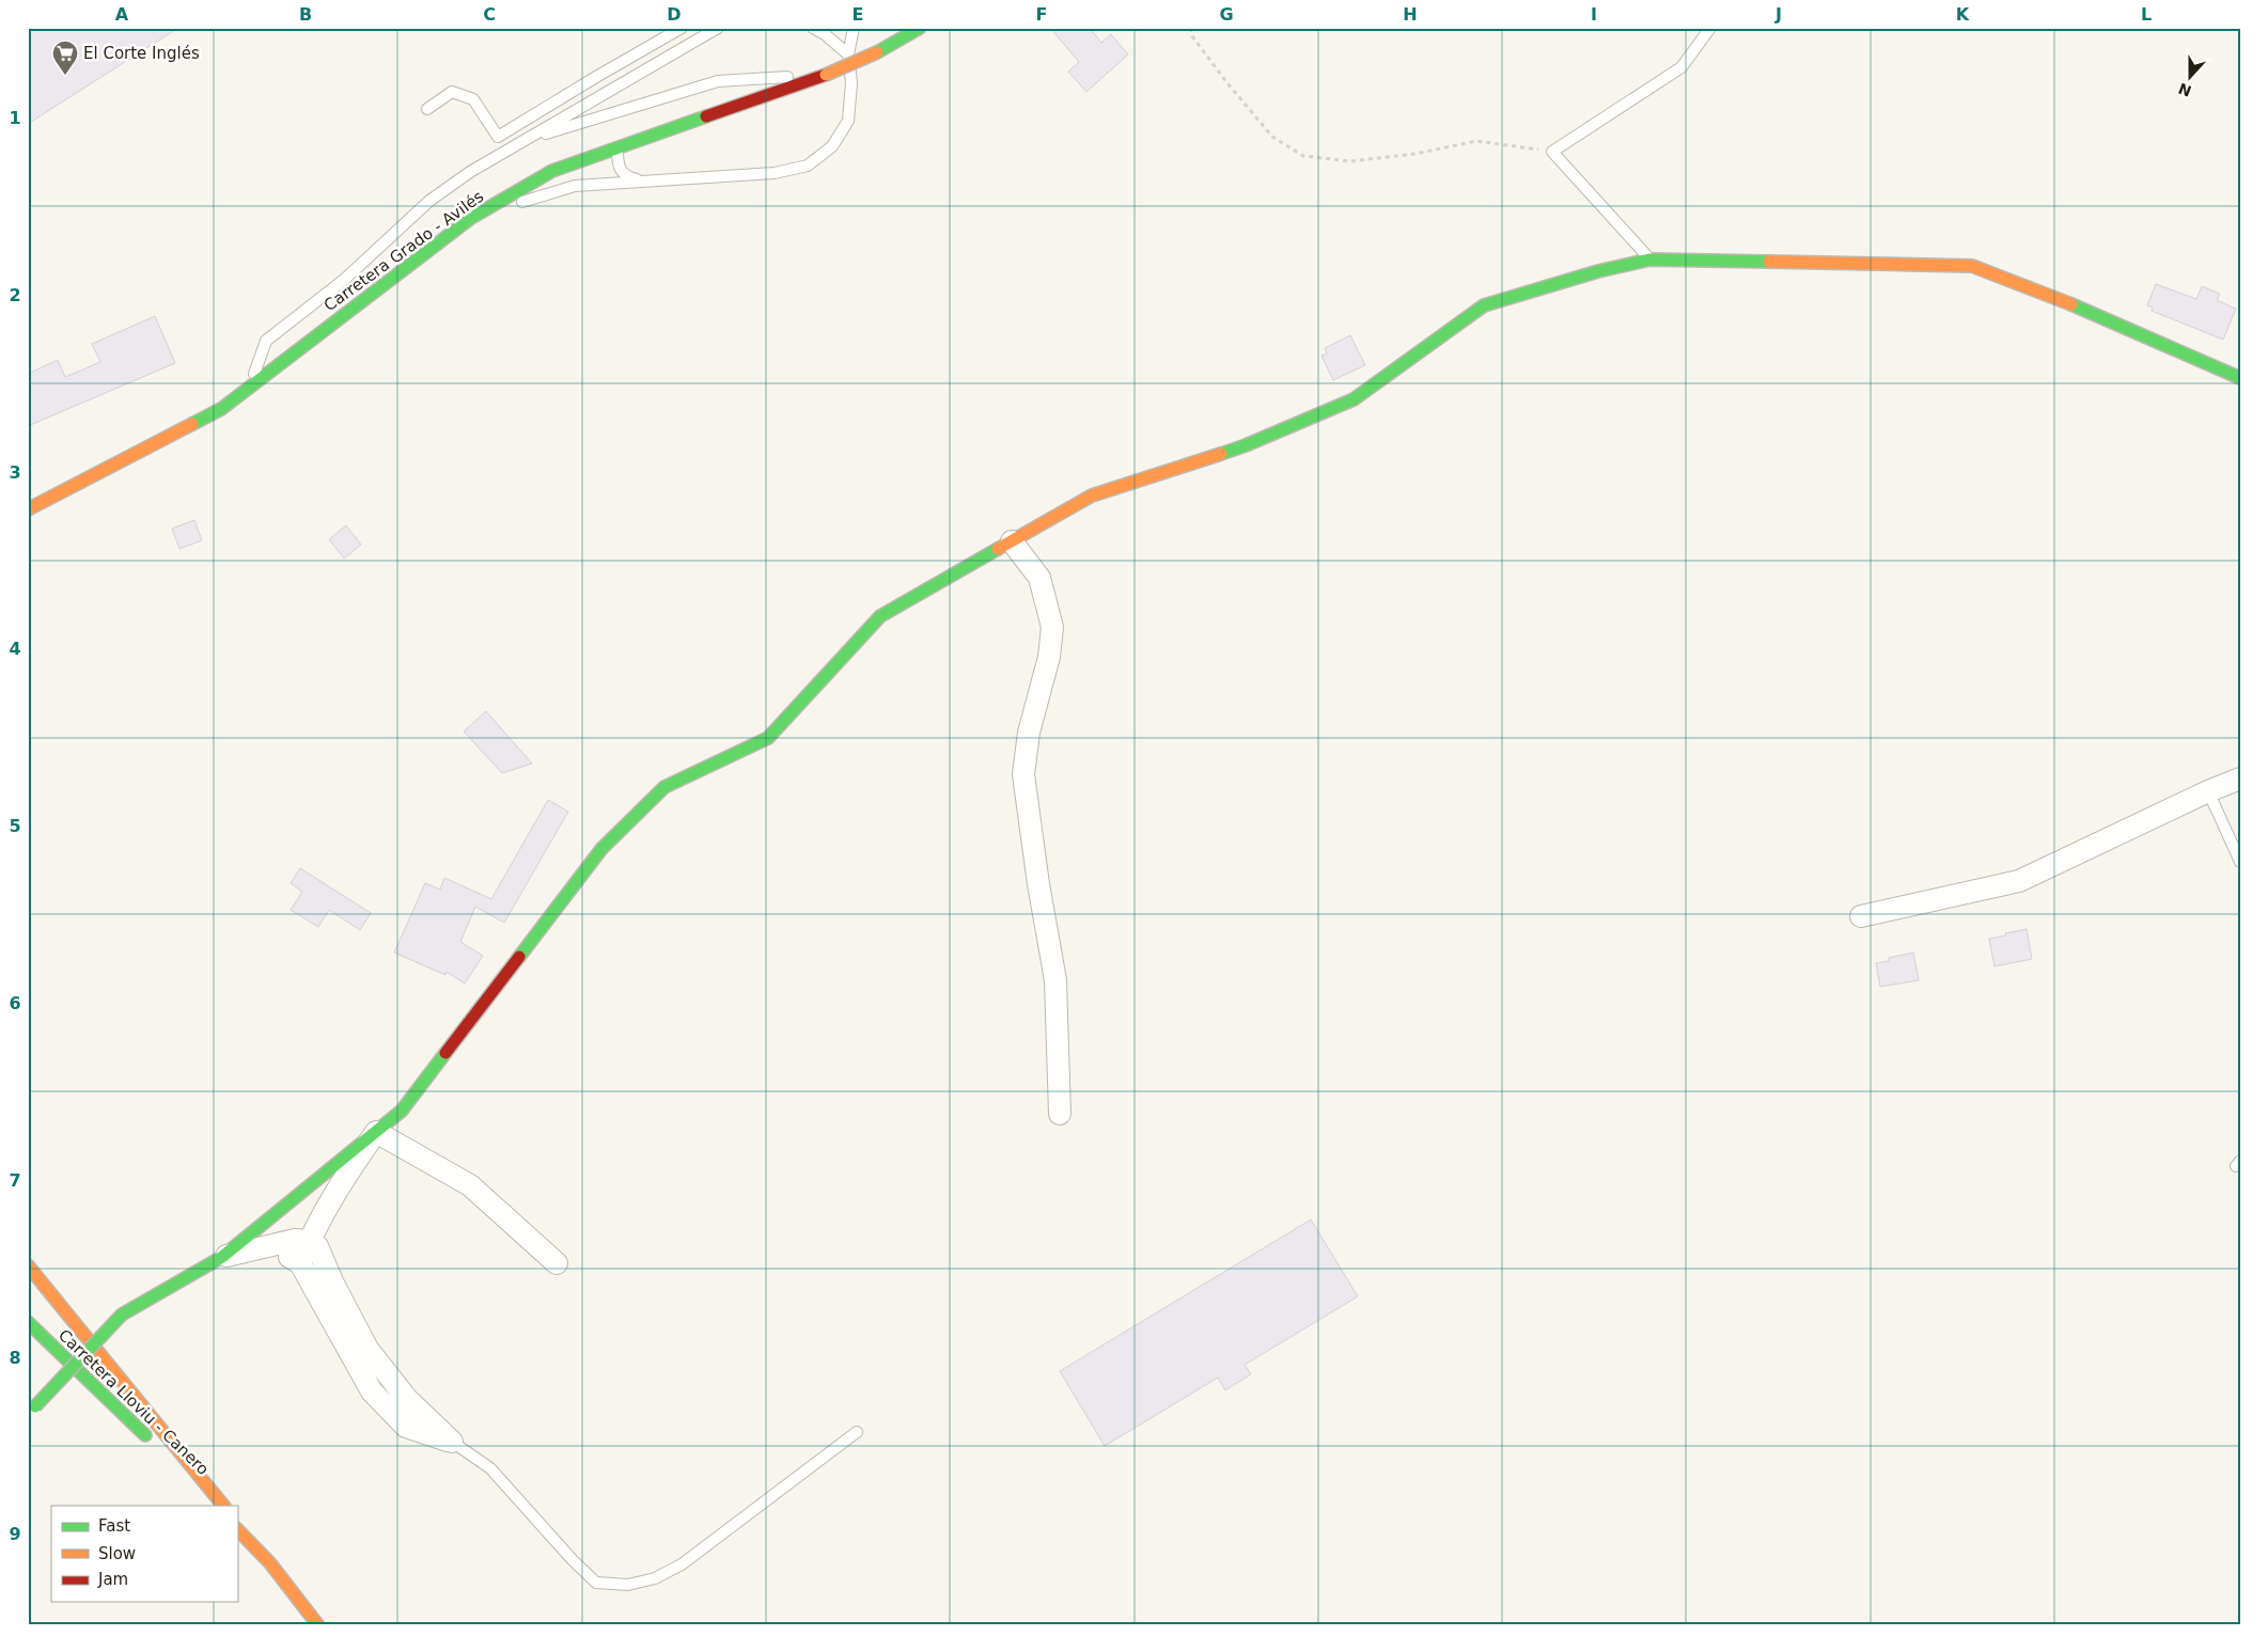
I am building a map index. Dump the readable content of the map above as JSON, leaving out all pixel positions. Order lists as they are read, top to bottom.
{
  "streets": {
    "main road": ["Carretera Grado - Avilés", "Carretera Lloviu - Canero"]
  },
  "places": {
    "supermarket": ["El Corte Inglés"]
  },
  "legend": ["Fast", "Slow", "Jam"],
  "north": "bottom",
  "grid": {
    "columns": [
      "A",
      "B",
      "C",
      "D",
      "E",
      "F",
      "G",
      "H",
      "I",
      "J",
      "K",
      "L"
    ],
    "rows": [
      "1",
      "2",
      "3",
      "4",
      "5",
      "6",
      "7",
      "8",
      "9"
    ]
  }
}
